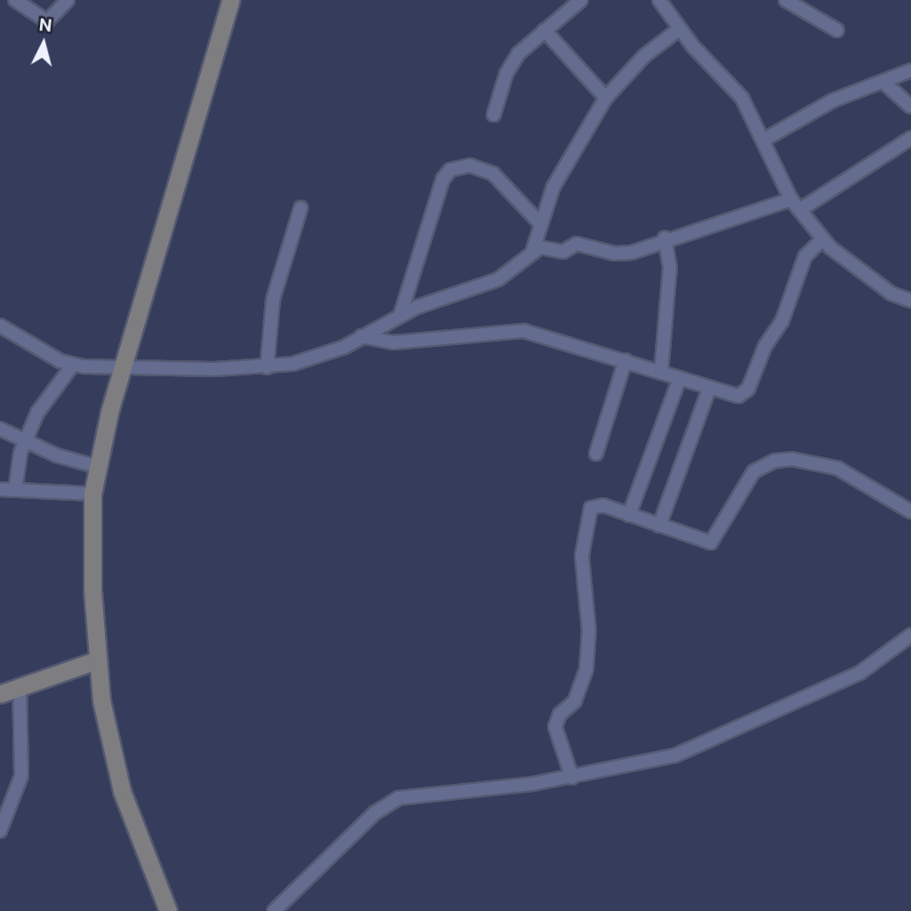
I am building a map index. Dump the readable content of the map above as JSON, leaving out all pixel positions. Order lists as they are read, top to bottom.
{
  "north": "top"
}
